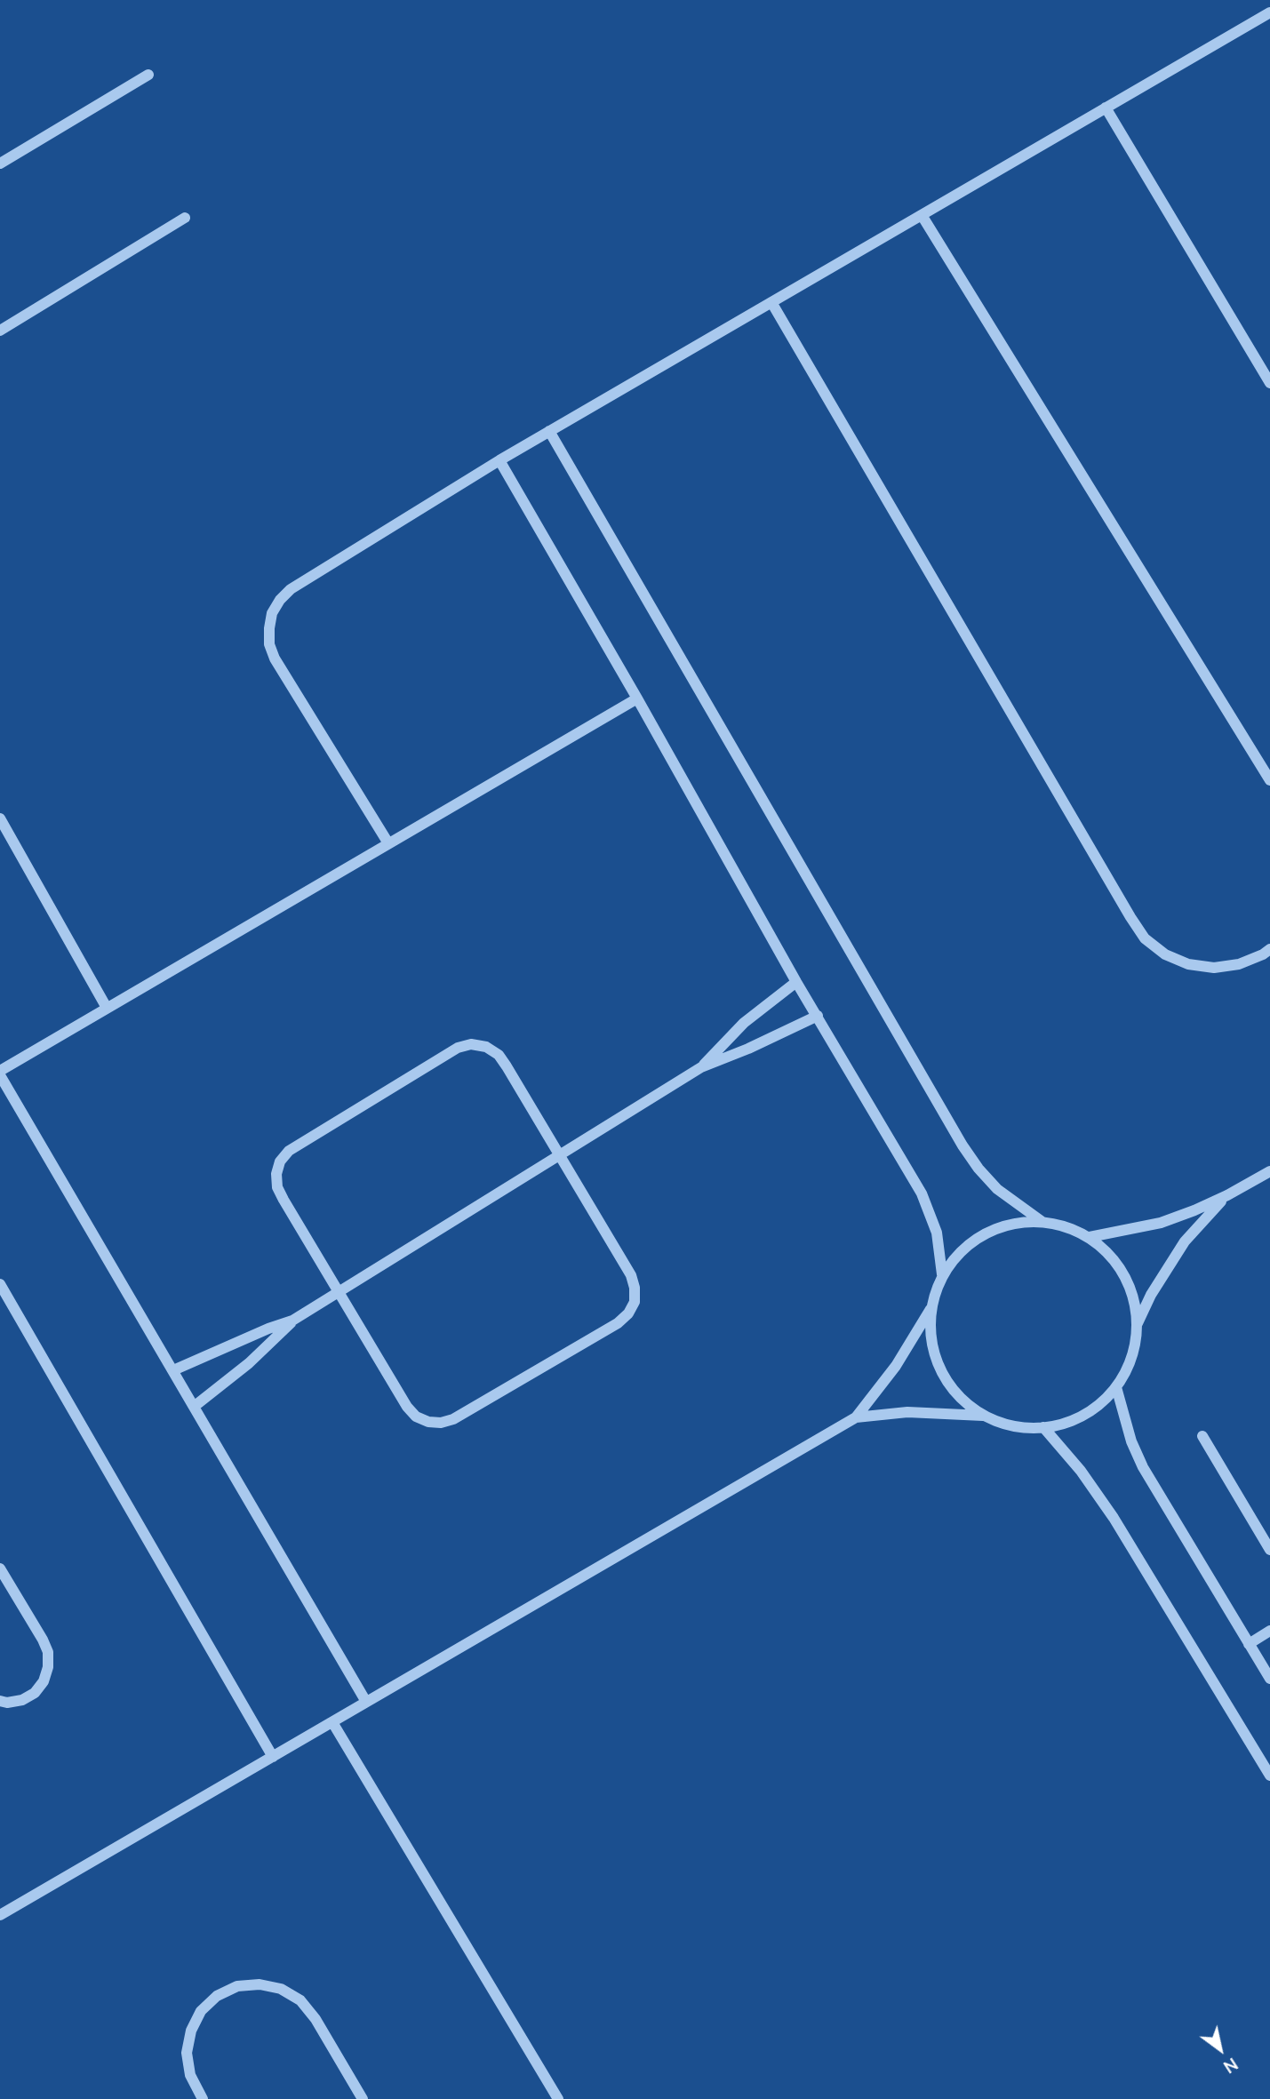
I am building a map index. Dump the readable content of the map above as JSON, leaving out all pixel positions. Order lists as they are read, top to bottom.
{
  "north": "bottom right"
}
